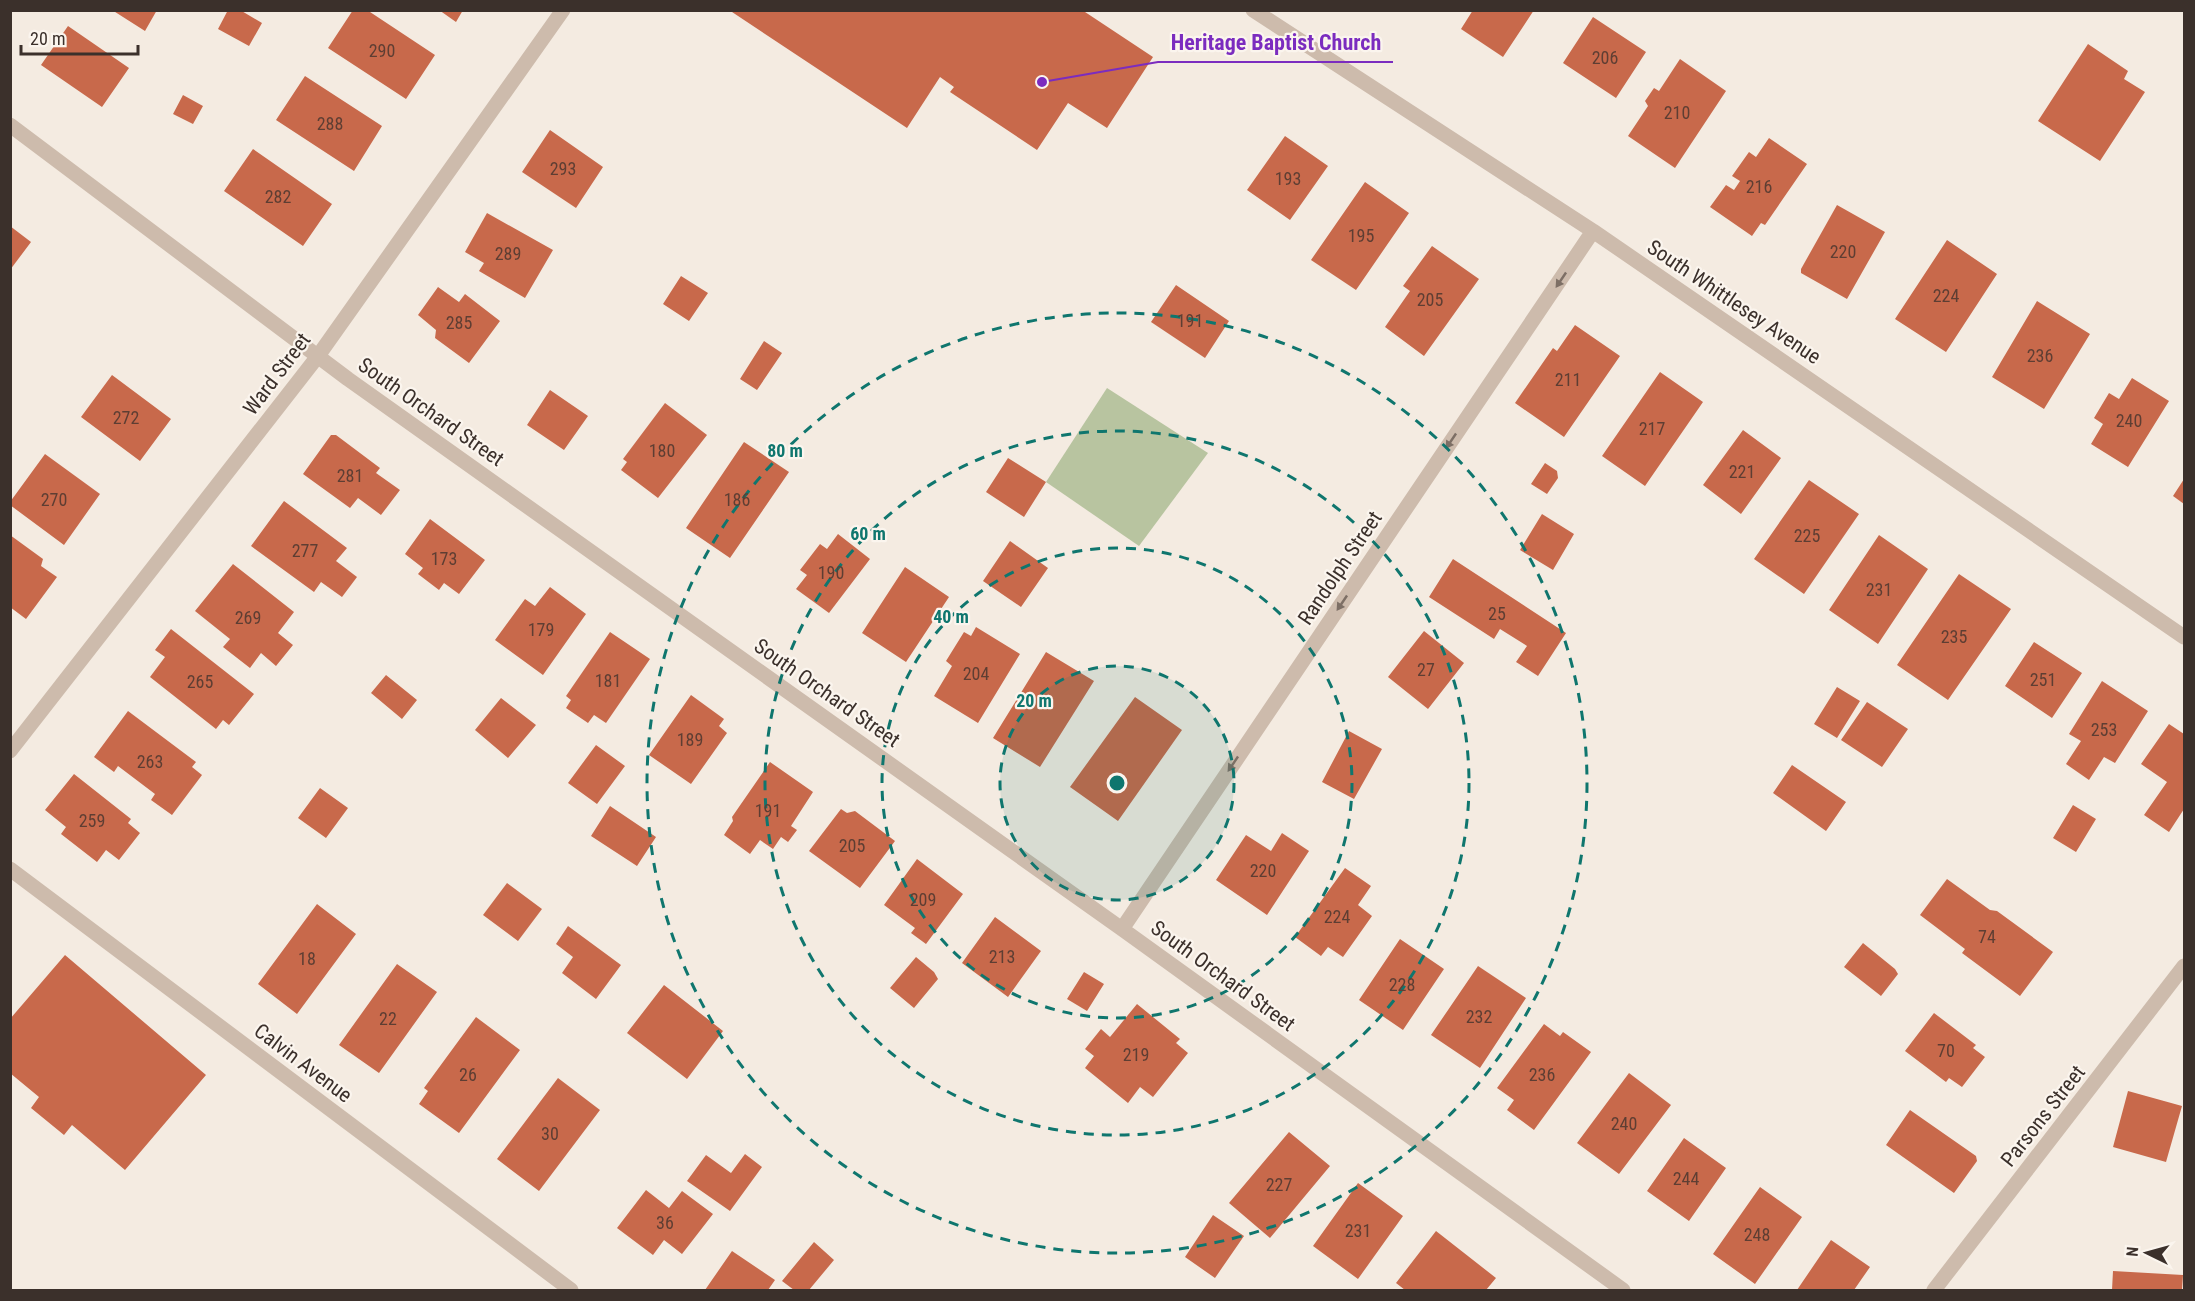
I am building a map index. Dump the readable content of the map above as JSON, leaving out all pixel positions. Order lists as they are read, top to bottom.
{
  "streets": {
    "street": [
      "South Whittlesey Avenue",
      "Ward Street",
      "South Orchard Street",
      "Randolph Street",
      "Calvin Avenue",
      "Parsons Street"
    ]
  },
  "crossings": [
    ["South Whittlesey Avenue", "Randolph Street"],
    ["Ward Street", "South Orchard Street"],
    ["South Orchard Street", "Randolph Street"]
  ],
  "one_way": ["Randolph Street"],
  "places": ["Heritage Baptist Church"],
  "house_numbers": [
    "290",
    "206",
    "210",
    "288",
    "293",
    "193",
    "216",
    "282",
    "195",
    "220",
    "289",
    "224",
    "205",
    "191",
    "285",
    "236",
    "211",
    "272",
    "240",
    "217",
    "180",
    "221",
    "281",
    "270",
    "186",
    "225",
    "277",
    "173",
    "190",
    "231",
    "25",
    "269",
    "179",
    "235",
    "27",
    "204",
    "251",
    "181",
    "265",
    "253",
    "189",
    "263",
    "191",
    "259",
    "205",
    "220",
    "209",
    "224",
    "74",
    "213",
    "18",
    "228",
    "232",
    "22",
    "70",
    "219",
    "26",
    "236",
    "240",
    "30",
    "244",
    "227",
    "36",
    "231",
    "248"
  ],
  "scale_bar": "20 m",
  "north": "left",
  "rings": [
    "80 m",
    "60 m",
    "40 m",
    "20 m"
  ]
}
